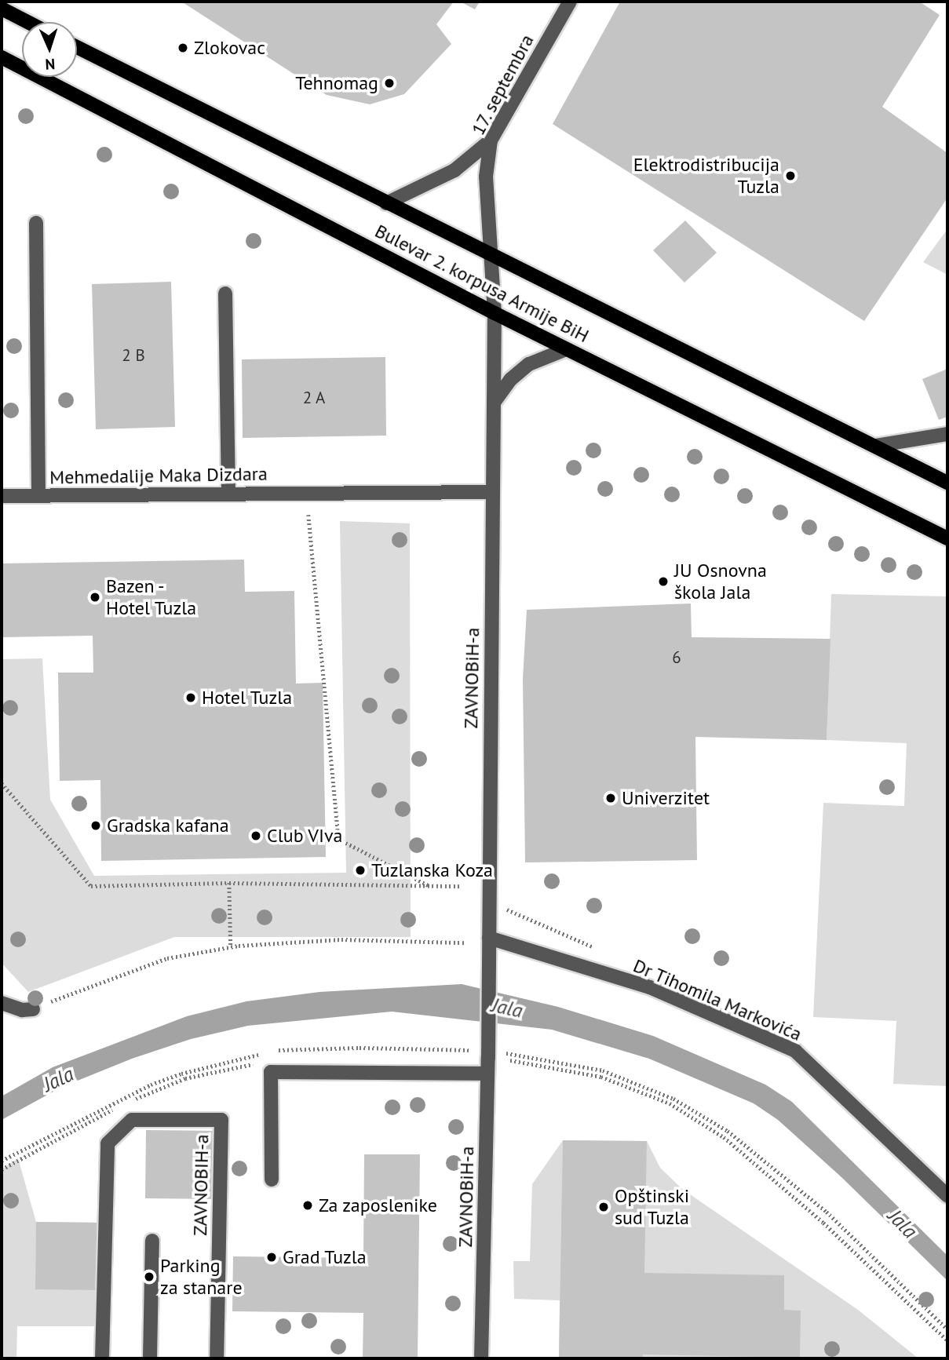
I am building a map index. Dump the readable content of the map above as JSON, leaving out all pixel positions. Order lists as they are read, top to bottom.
{
  "streets": {
    "main road": ["Bulevar 2. korpusa Armije BiH"],
    "street": [
      "17. septembra",
      "Mehmedalije Maka Dizdara",
      "ZAVNOBiH-a",
      "Dr Tihomila Markovića",
      "ZAVNOBIH-a"
    ]
  },
  "crossings": [
    ["17. septembra", "Bulevar 2. korpusa Armije BiH"],
    ["Mehmedalije Maka Dizdara", "ZAVNOBiH-a"],
    ["ZAVNOBiH-a", "Dr Tihomila Markovića"]
  ],
  "water": ["Jala"],
  "places": [
    "Zlokovac",
    "Tehnomag",
    "Elektrodistribucija Tuzla",
    "JU Osnovna škola Jala",
    "Bazen - Hotel Tuzla",
    "Hotel Tuzla",
    "Univerzitet",
    "Gradska kafana",
    "Club VIva",
    "Tuzlanska Koza",
    "Za zaposlenike",
    "Opštinski sud Tuzla",
    "Grad Tuzla",
    "Parking za stanare"
  ],
  "house_numbers": ["2 B", "2 A", "6"],
  "north": "bottom"
}
